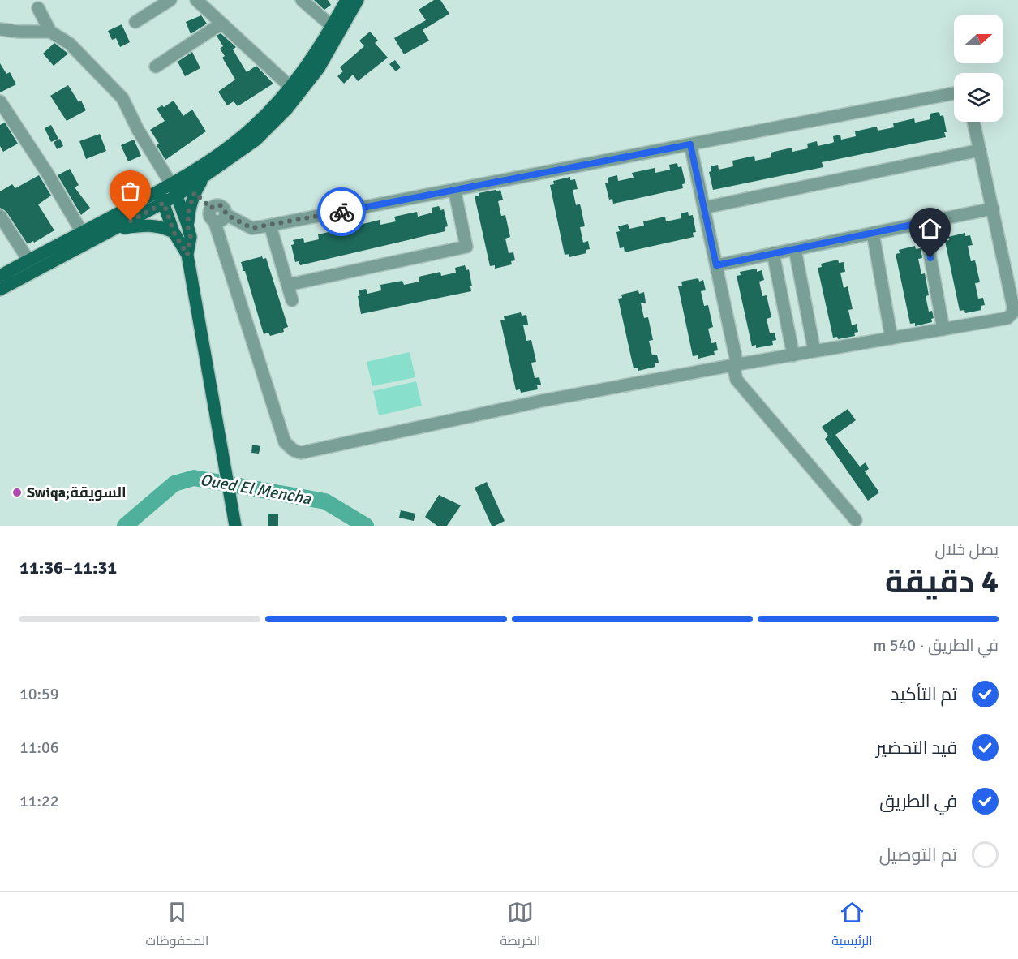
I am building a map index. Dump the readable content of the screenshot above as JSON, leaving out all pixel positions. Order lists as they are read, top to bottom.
{
  "water": ["Oued El Mencha"],
  "places": ["Swiqa;السويقة"],
  "north": "right",
  "page": {
    "heading": ["4 دقيقة", "يصل خلال", "11:31–11:36"],
    "bar": "في الطريق · 540 m",
    "list": [
      ["تم التأكيد", "10:59"],
      ["قيد التحضير", "11:06"],
      ["في الطريق", "11:22"],
      "تم التوصيل"
    ],
    "tabs": ["الرئيسية", "الخريطة", "المحفوظات"]
  }
}
